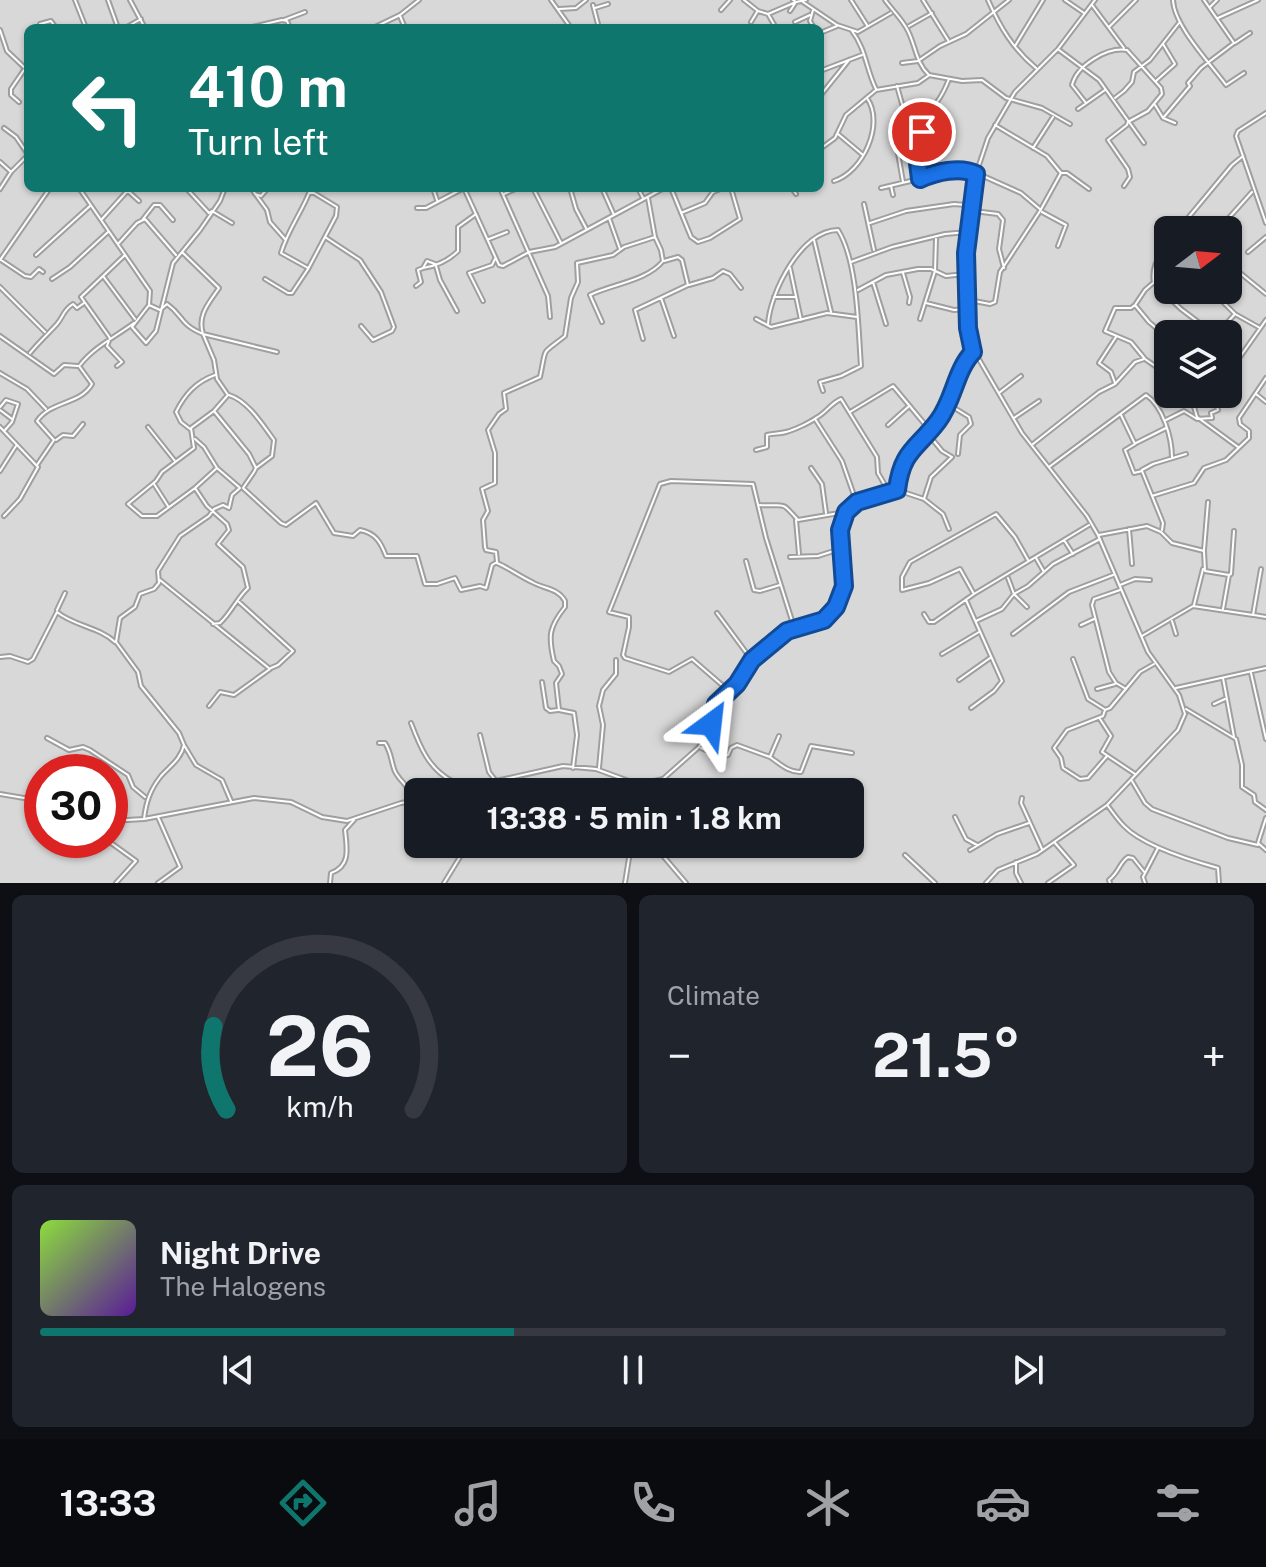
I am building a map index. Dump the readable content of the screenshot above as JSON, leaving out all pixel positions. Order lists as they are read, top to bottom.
{
  "north": "right",
  "page": {
    "turn": ["410 m", "Turn left"],
    "limit": "30",
    "trip": "13:38 · 5 min · 1.8 km",
    "tile": "Climate",
    "heat": ["−", "21.5°", "+"],
    "song": ["Night Drive", "The Halogens"],
    "tabs": "13:33",
    "gauge": ["26", "km/h"]
  }
}
